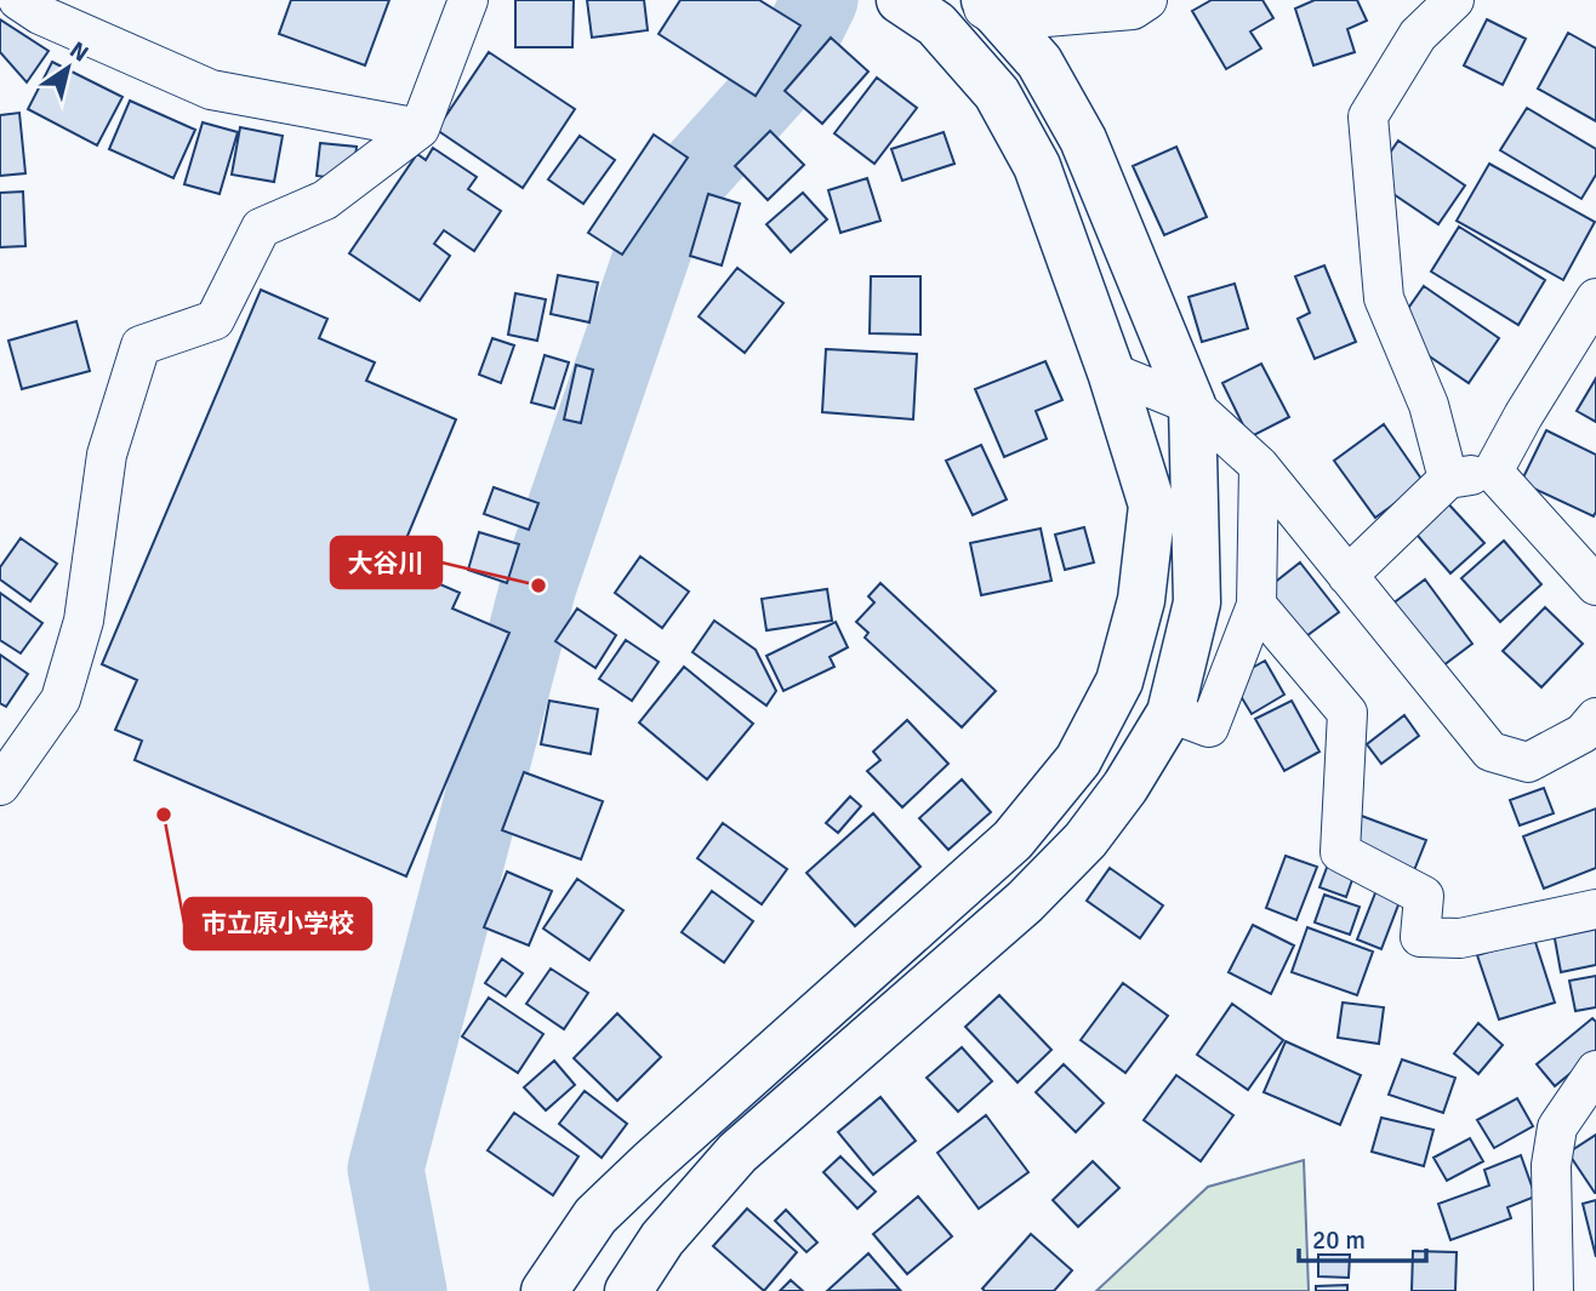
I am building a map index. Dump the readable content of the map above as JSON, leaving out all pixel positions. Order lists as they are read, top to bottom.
{
  "places": ["大谷川", "市立原小学校"],
  "scale_bar": "20 m",
  "north": "top right"
}
